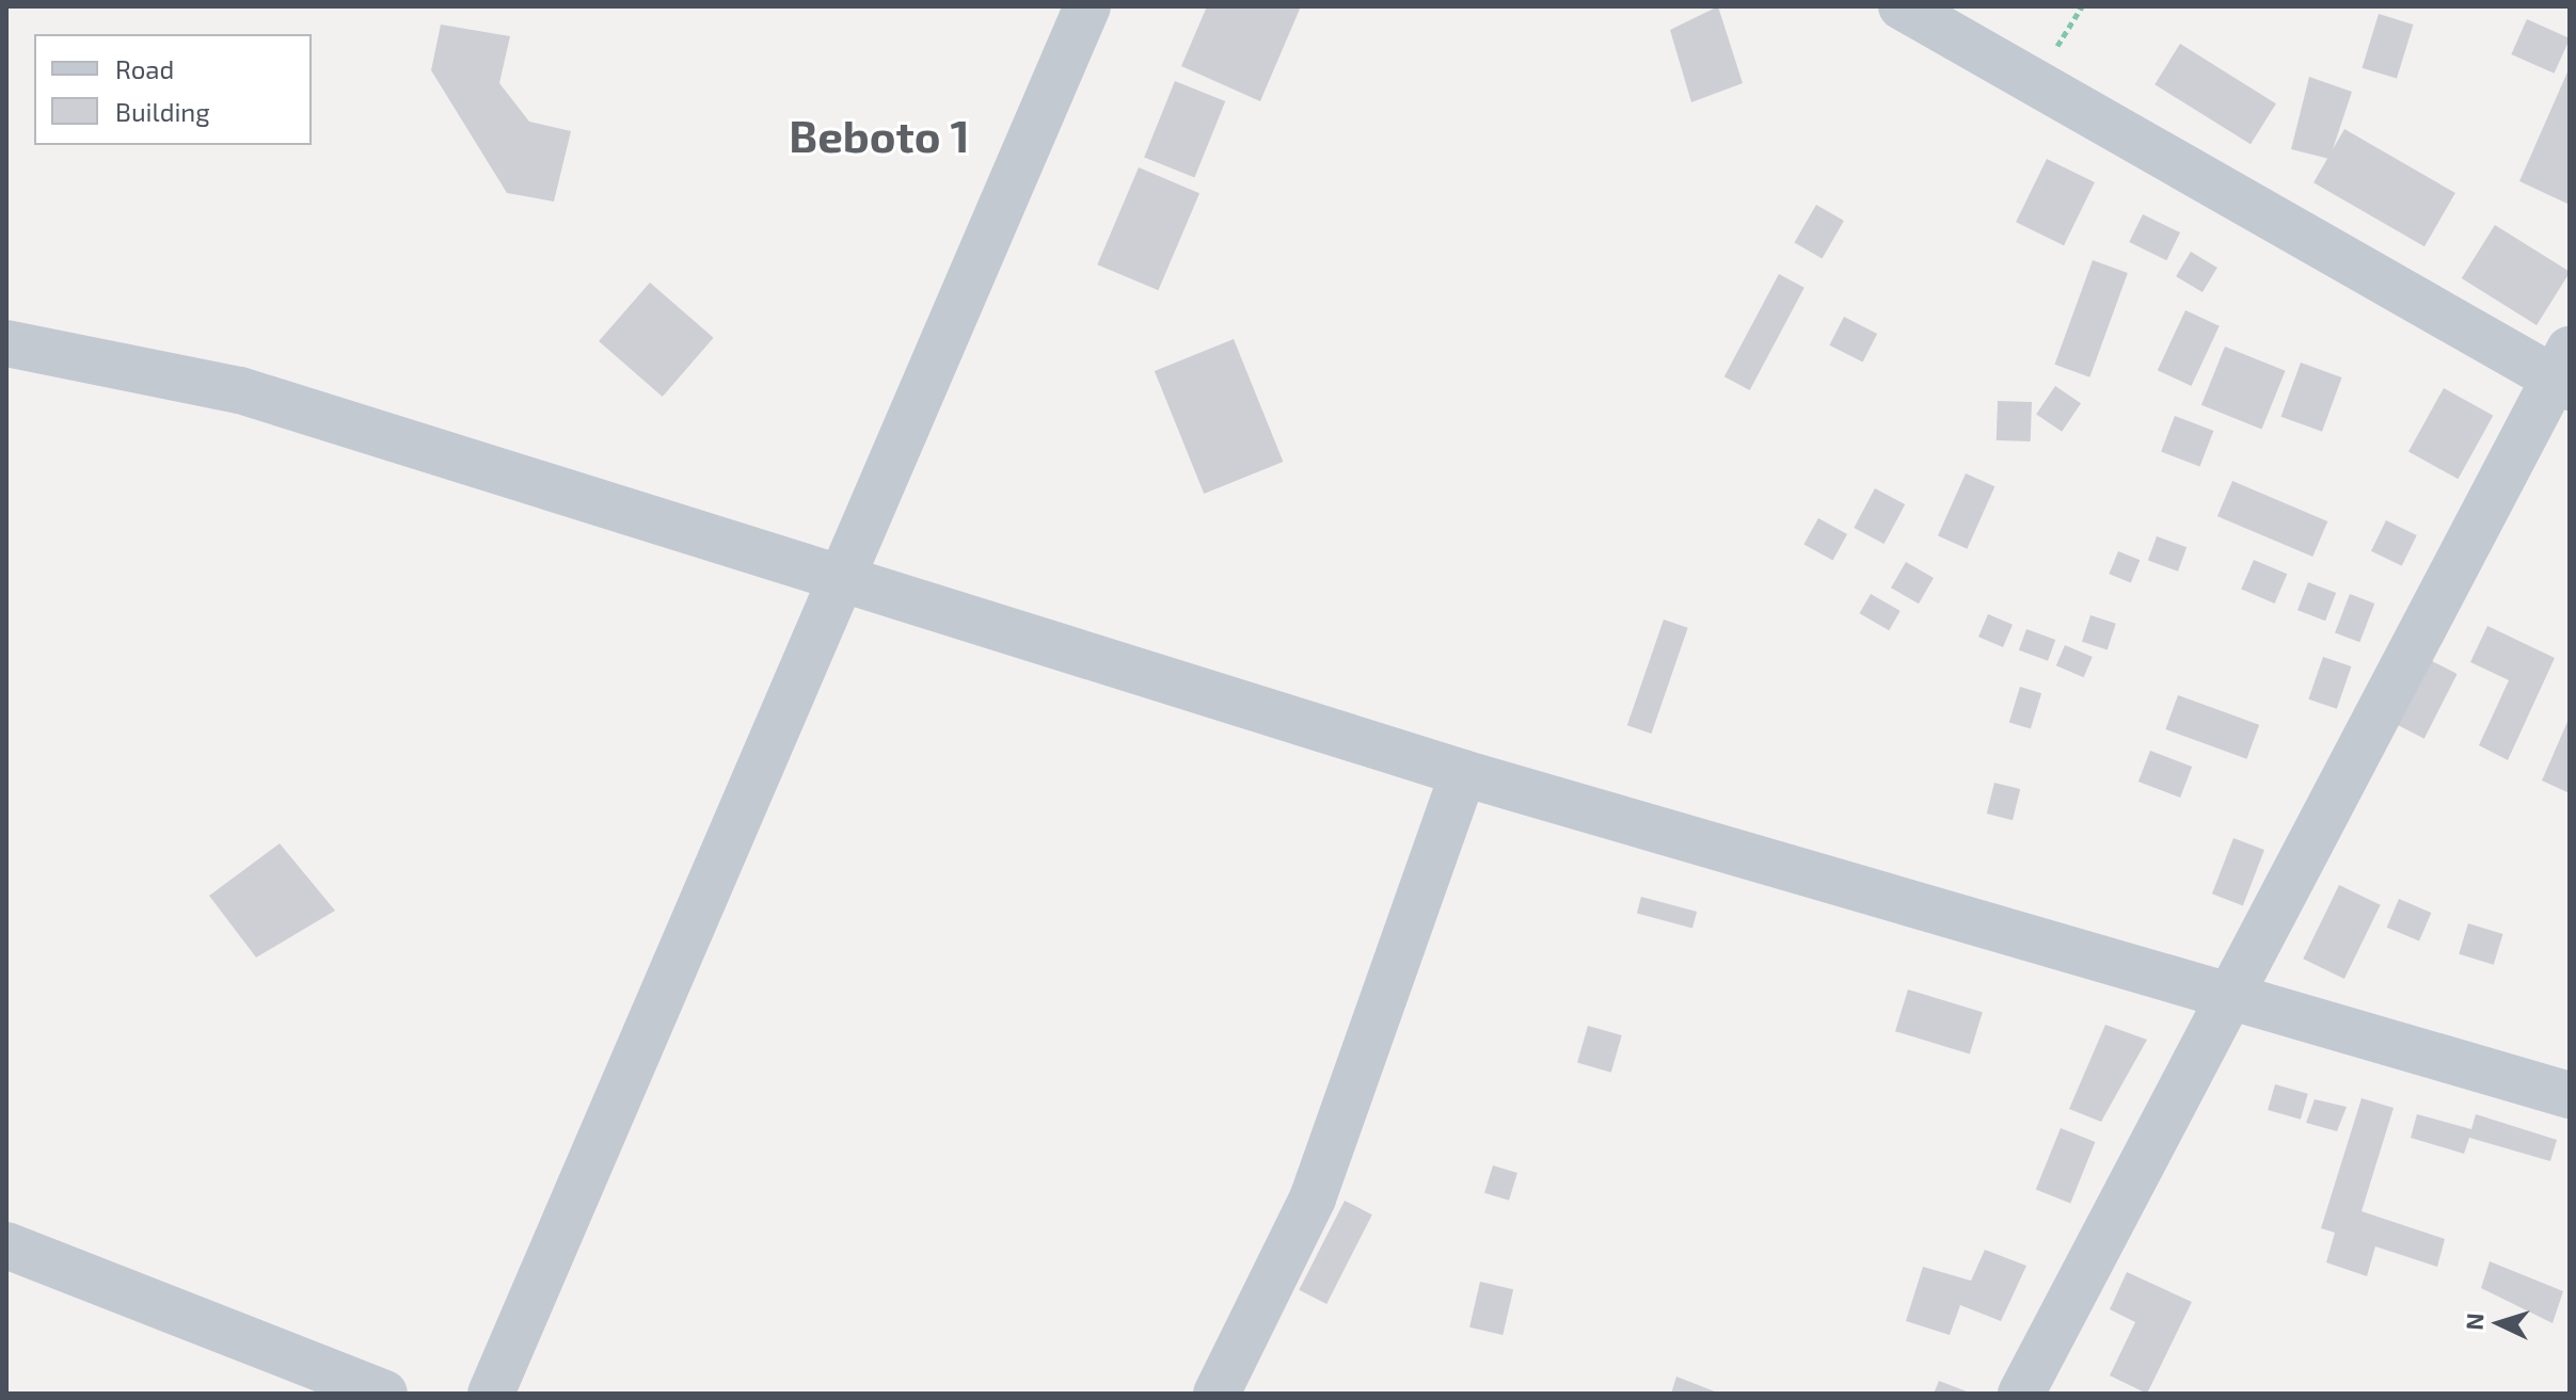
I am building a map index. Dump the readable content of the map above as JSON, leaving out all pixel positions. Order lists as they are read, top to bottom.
{
  "districts": ["Beboto 1"],
  "legend": ["Road", "Building"],
  "north": "left"
}
